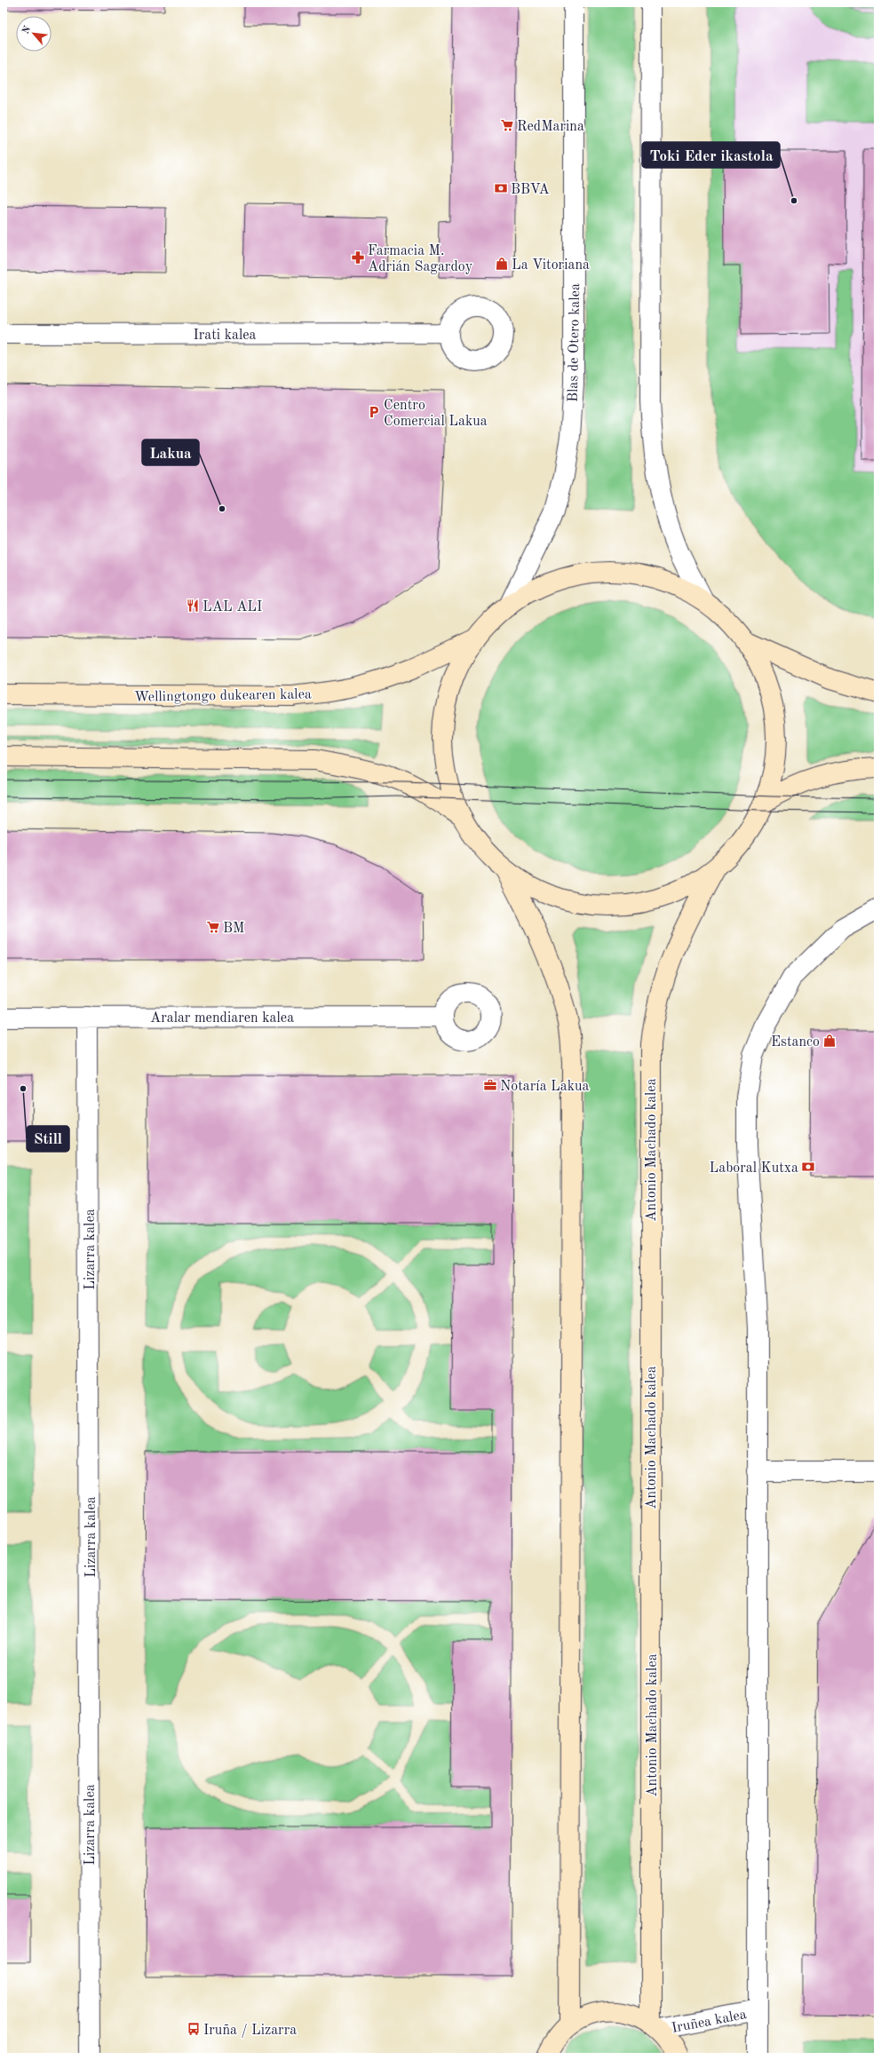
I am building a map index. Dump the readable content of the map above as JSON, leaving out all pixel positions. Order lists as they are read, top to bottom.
{
  "streets": {
    "main road": ["Wellingtongo dukearen kalea", "Antonio Machado kalea"],
    "street": [
      "Irati kalea",
      "Blas de Otero kalea",
      "Aralar mendiaren kalea",
      "Lizarra kalea",
      "Iruñea kalea"
    ]
  },
  "crossings": [
    ["Aralar mendiaren kalea", "Lizarra kalea"],
    ["Antonio Machado kalea", "Iruñea kalea"]
  ],
  "places": {
    "supermarket": ["RedMarina", "BM"],
    "bank": ["BBVA", "Laboral Kutxa"],
    "other": ["Toki Eder ikastola", "Lakua", "Still"],
    "pharmacy": ["Farmacia M. Adrián Sagardoy"],
    "shop": ["La Vitoriana", "Estanco"],
    "parking": ["Centro Comercial Lakua"],
    "restaurant": ["LAL ALI"],
    "office": ["Notaría Lakua"],
    "bus stop": ["Iruña / Lizarra"]
  },
  "north": "top left"
}
